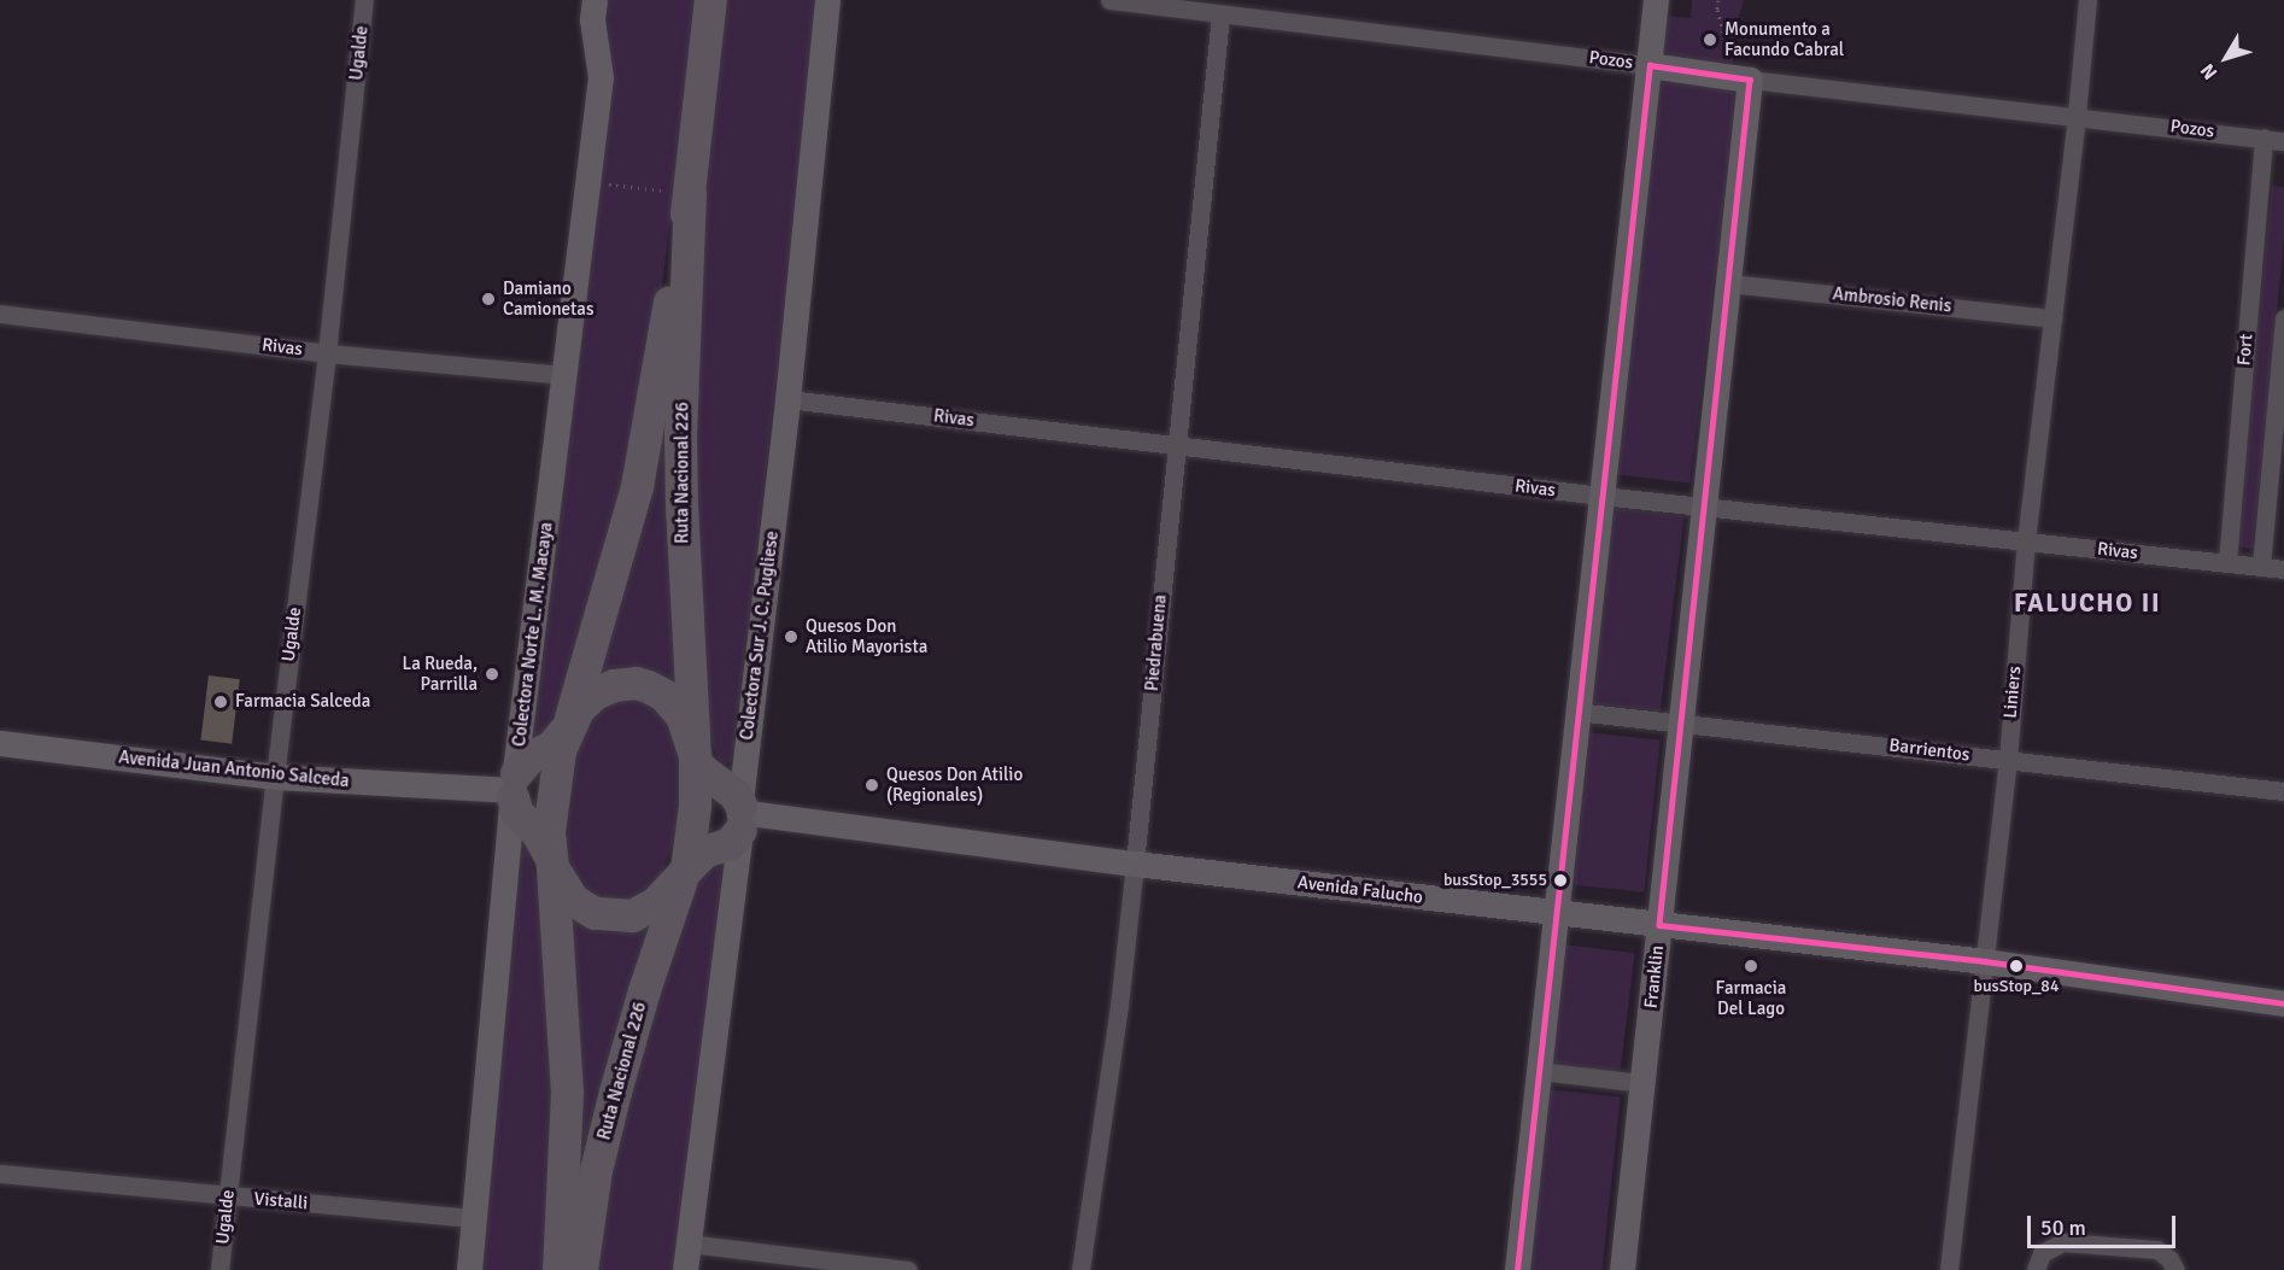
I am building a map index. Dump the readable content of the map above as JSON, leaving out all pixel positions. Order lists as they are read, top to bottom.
{
  "streets": {
    "highway": ["Ruta Nacional 226"],
    "main road": [
      "Pozos",
      "Colectora Norte L. M. Macaya",
      "Colectora Sur J. C. Pugliese",
      "Avenida Juan Antonio Salceda",
      "Avenida Falucho",
      "Franklin"
    ],
    "street": [
      "Ugalde",
      "Ambrosio Renis",
      "Rivas",
      "Fort",
      "Piedrabuena",
      "Liniers",
      "Barrientos",
      "Vistalli"
    ]
  },
  "crossings": [
    ["Ugalde", "Rivas"],
    ["Ugalde", "Avenida Juan Antonio Salceda"],
    ["Ugalde", "Vistalli"],
    ["Pozos", "Fort"],
    ["Pozos", "Piedrabuena"],
    ["Pozos", "Liniers"],
    ["Pozos", "Franklin"],
    ["Ambrosio Renis", "Liniers"],
    ["Ambrosio Renis", "Franklin"],
    ["Rivas", "Fort"],
    ["Rivas", "Colectora Norte L. M. Macaya"],
    ["Rivas", "Colectora Sur J. C. Pugliese"],
    ["Rivas", "Piedrabuena"],
    ["Rivas", "Liniers"],
    ["Rivas", "Franklin"],
    ["Colectora Norte L. M. Macaya", "Avenida Juan Antonio Salceda"],
    ["Colectora Norte L. M. Macaya", "Vistalli"],
    ["Colectora Sur J. C. Pugliese", "Avenida Falucho"],
    ["Piedrabuena", "Avenida Falucho"],
    ["Liniers", "Barrientos"],
    ["Liniers", "Avenida Falucho"],
    ["Barrientos", "Franklin"],
    ["Avenida Falucho", "Franklin"]
  ],
  "districts": ["FALUCHO II"],
  "places": [
    "Monumento a Facundo Cabral",
    "Damiano Camionetas",
    "Quesos Don Atilio Mayorista",
    "La Rueda, Parrilla",
    "Farmacia Salceda",
    "Quesos Don Atilio (Regionales)",
    "busStop_3555",
    "Farmacia Del Lago",
    "busStop_84"
  ],
  "scale_bar": "50 m",
  "north": "bottom left"
}
